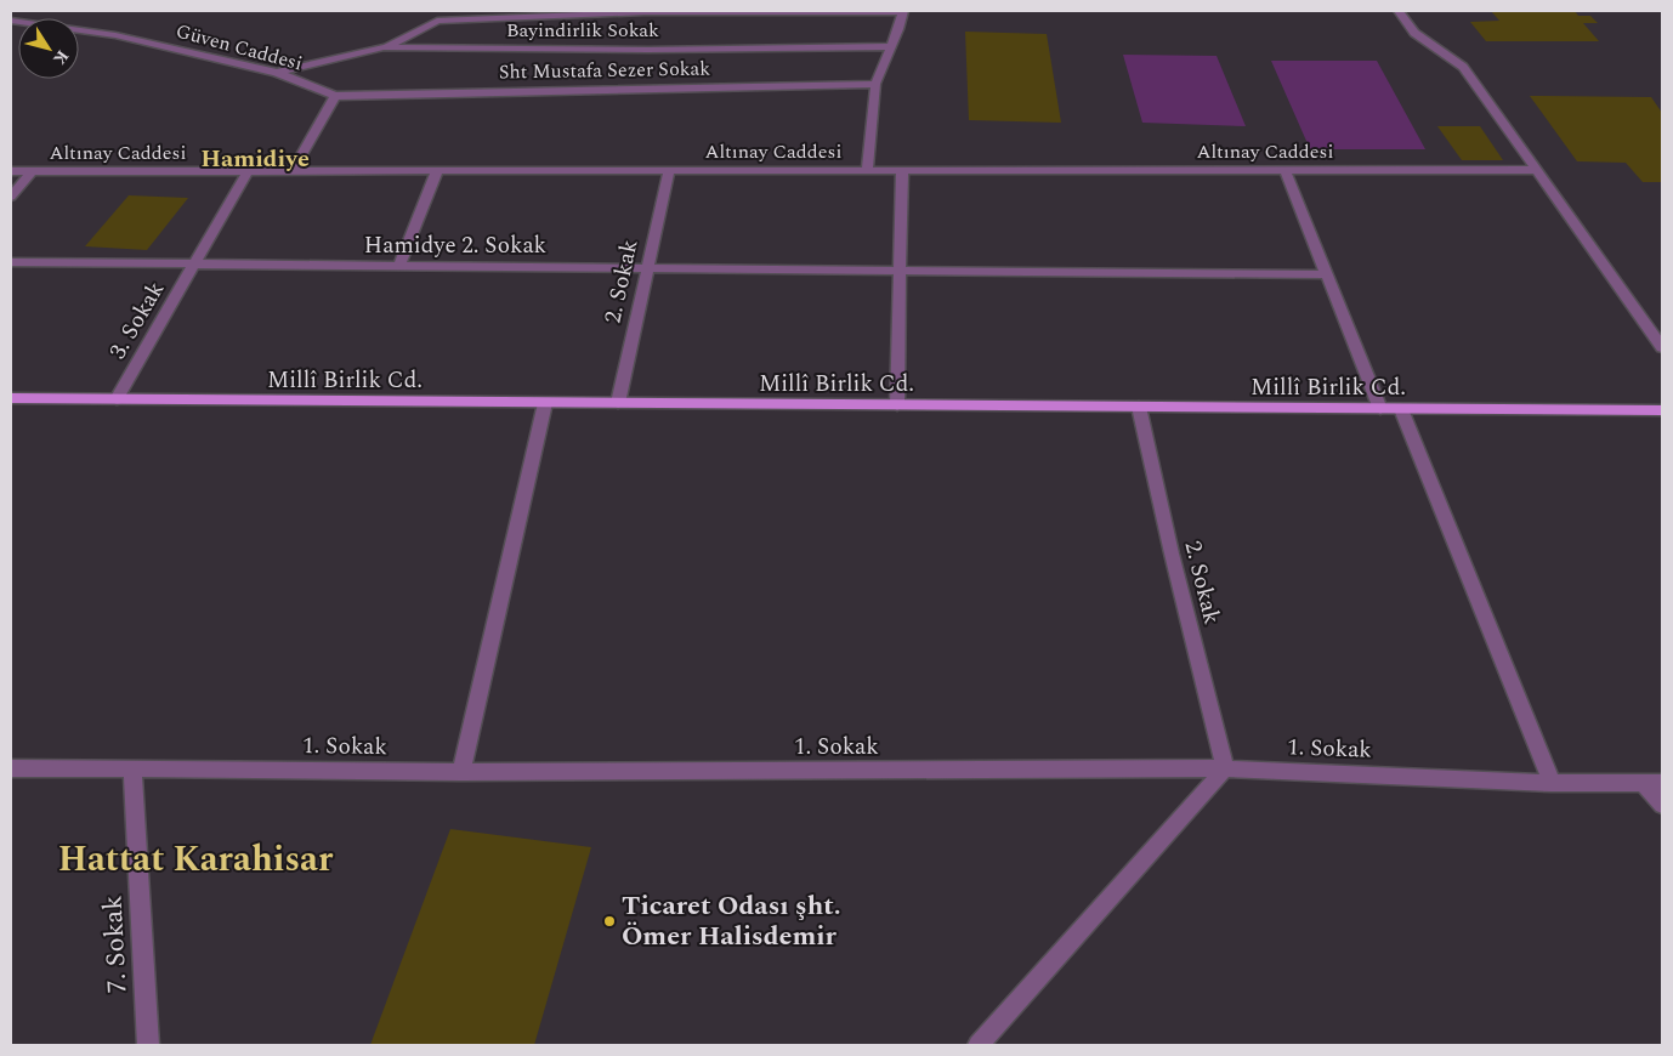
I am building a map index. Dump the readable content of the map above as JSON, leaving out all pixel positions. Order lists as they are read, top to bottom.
{
  "streets": {
    "main road": ["Millî Birlik Cd."],
    "street": [
      "Bayindirlik Sokak",
      "Güven Caddesi",
      "Sht Mustafa Sezer Sokak",
      "Altınay Caddesi",
      "Hamidye 2. Sokak",
      "2. Sokak",
      "3. Sokak",
      "1. Sokak",
      "7. Sokak"
    ]
  },
  "crossings": [
    ["Bayindirlik Sokak", "Güven Caddesi"],
    ["Güven Caddesi", "Sht Mustafa Sezer Sokak"],
    ["Altınay Caddesi", "2. Sokak"],
    ["Altınay Caddesi", "3. Sokak"],
    ["Hamidye 2. Sokak", "2. Sokak"],
    ["Hamidye 2. Sokak", "3. Sokak"],
    ["2. Sokak", "Millî Birlik Cd."],
    ["2. Sokak", "1. Sokak"],
    ["3. Sokak", "Millî Birlik Cd."],
    ["1. Sokak", "7. Sokak"]
  ],
  "districts": ["Hamidiye", "Hattat Karahisar"],
  "places": ["Ticaret Odası şht. Ömer Halisdemir"],
  "north": "bottom right"
}
